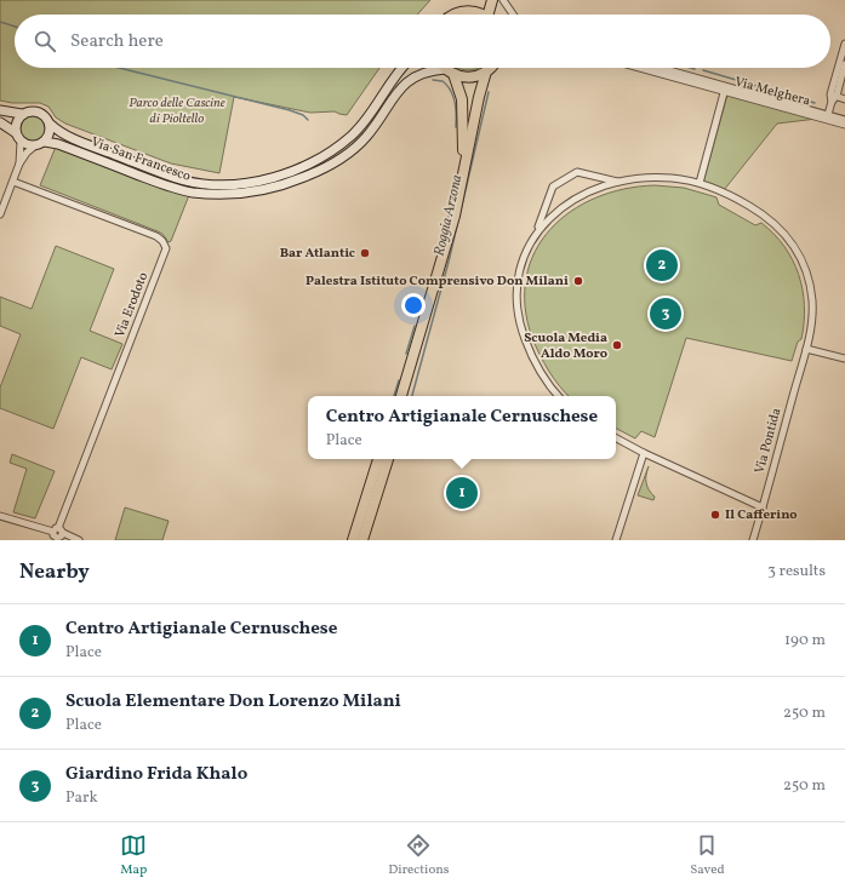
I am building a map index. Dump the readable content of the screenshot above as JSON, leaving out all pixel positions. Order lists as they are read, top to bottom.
{
  "streets": {
    "street": [
      "Via Melghera",
      "Via San Francesco",
      "Via Erodoto",
      "Via Pontida"
    ]
  },
  "water": ["Roggia Arzona"],
  "parks": ["Parco delle Cascine di Pioltello"],
  "places": [
    "Bar Atlantic",
    "Palestra Istituto Comprensivo Don Milani",
    "Scuola Media Aldo Moro",
    "Il Cafferino"
  ],
  "page": {
    "search": "Search here",
    "pins": ["2", "3", "1"],
    "popup": ["Centro Artigianale Cernuschese", "Place"],
    "heading": ["Nearby", "3 results"],
    "list": [
      {
        "mark": "1",
        "name": "Centro Artigianale Cernuschese",
        "note": "Place",
        "value": "190 m"
      },
      {
        "mark": "2",
        "name": "Scuola Elementare Don Lorenzo Milani",
        "note": "Place",
        "value": "250 m"
      },
      {
        "mark": "3",
        "name": "Giardino Frida Khalo",
        "note": "Park",
        "value": "250 m"
      }
    ],
    "nav": ["Map", "Directions", "Saved"]
  }
}
